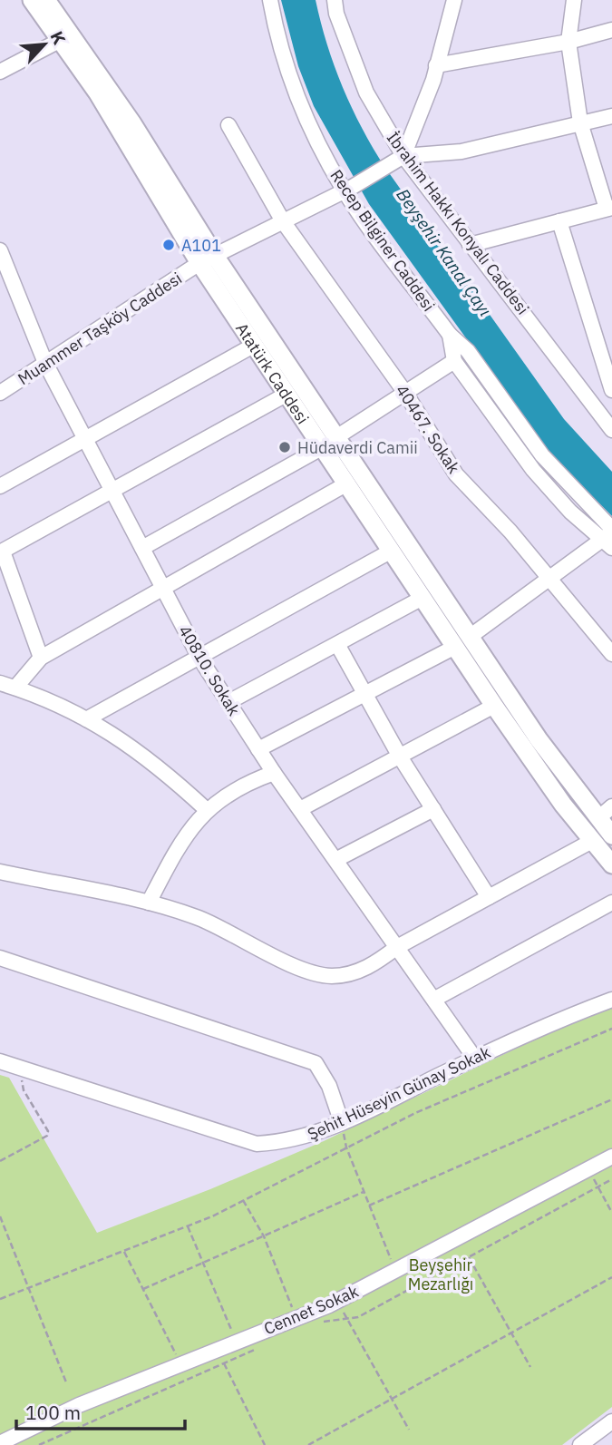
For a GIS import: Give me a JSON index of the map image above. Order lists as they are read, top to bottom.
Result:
{
  "streets": {
    "main road": ["Atatürk Caddesi"],
    "street": [
      "İbrahim Hakkı Konyalı Caddesi",
      "Recep Bilginer Caddesi",
      "Muammer Taşköy Caddesi",
      "40467. Sokak",
      "40810. Sokak",
      "Şehit Hüseyin Günay Sokak",
      "Cennet Sokak"
    ]
  },
  "crossings": [
    ["İbrahim Hakkı Konyalı Caddesi", "Muammer Taşköy Caddesi"],
    ["Recep Bilginer Caddesi", "Muammer Taşköy Caddesi"],
    ["Muammer Taşköy Caddesi", "Atatürk Caddesi"],
    ["Muammer Taşköy Caddesi", "40467. Sokak"],
    ["Muammer Taşköy Caddesi", "40810. Sokak"],
    ["40810. Sokak", "Şehit Hüseyin Günay Sokak"]
  ],
  "water": ["Beyşehir Kanal Çayı"],
  "parks": ["Beyşehir Mezarlığı"],
  "places": ["A101", "Hüdaverdi Camii"],
  "scale_bar": "100 m",
  "north": "top right"
}
